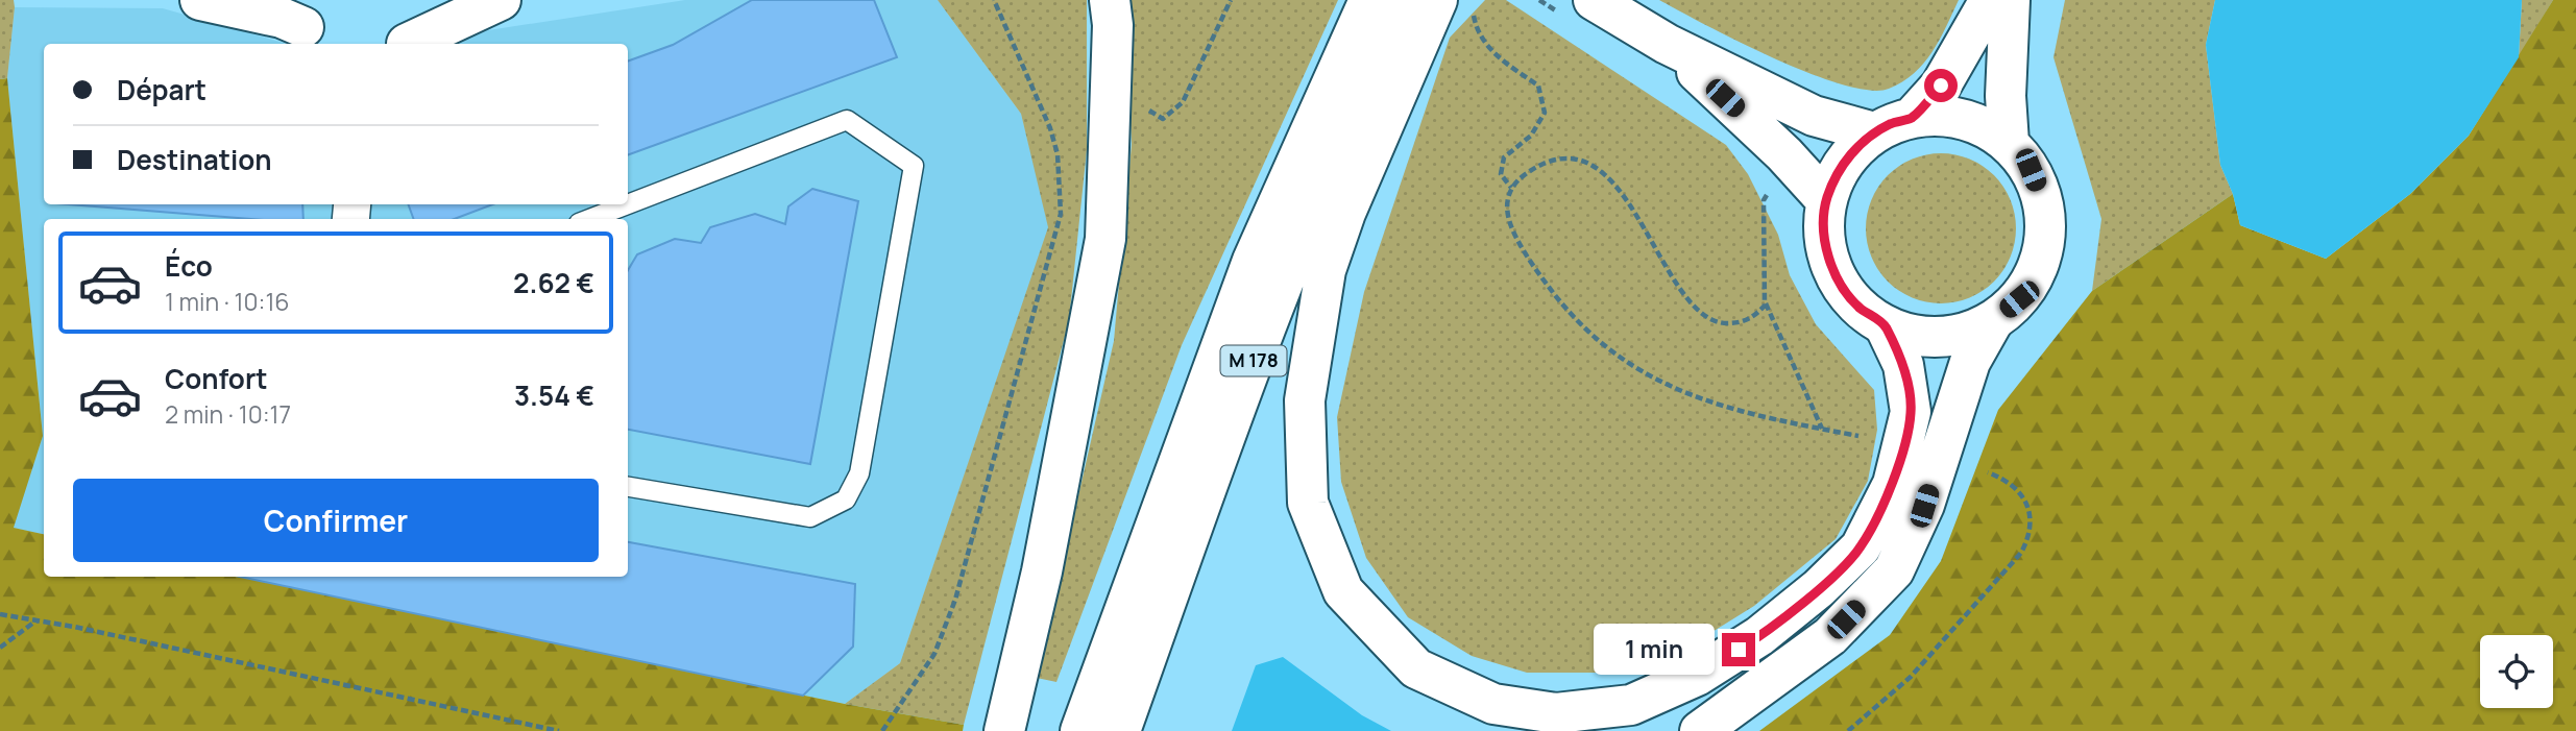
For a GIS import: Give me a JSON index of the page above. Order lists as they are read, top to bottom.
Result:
{
  "streets": {
    "main road": ["M 178"]
  },
  "page": {
    "banner": ["Départ", "Destination"],
    "list": [
      {
        "name": "Éco",
        "note": "1 min · 10:16",
        "value": "2.62 €"
      },
      {
        "name": "Confort",
        "note": "2 min · 10:17",
        "value": "3.54 €"
      }
    ],
    "buttons": "Confirmer",
    "bubble": "1 min"
  }
}
